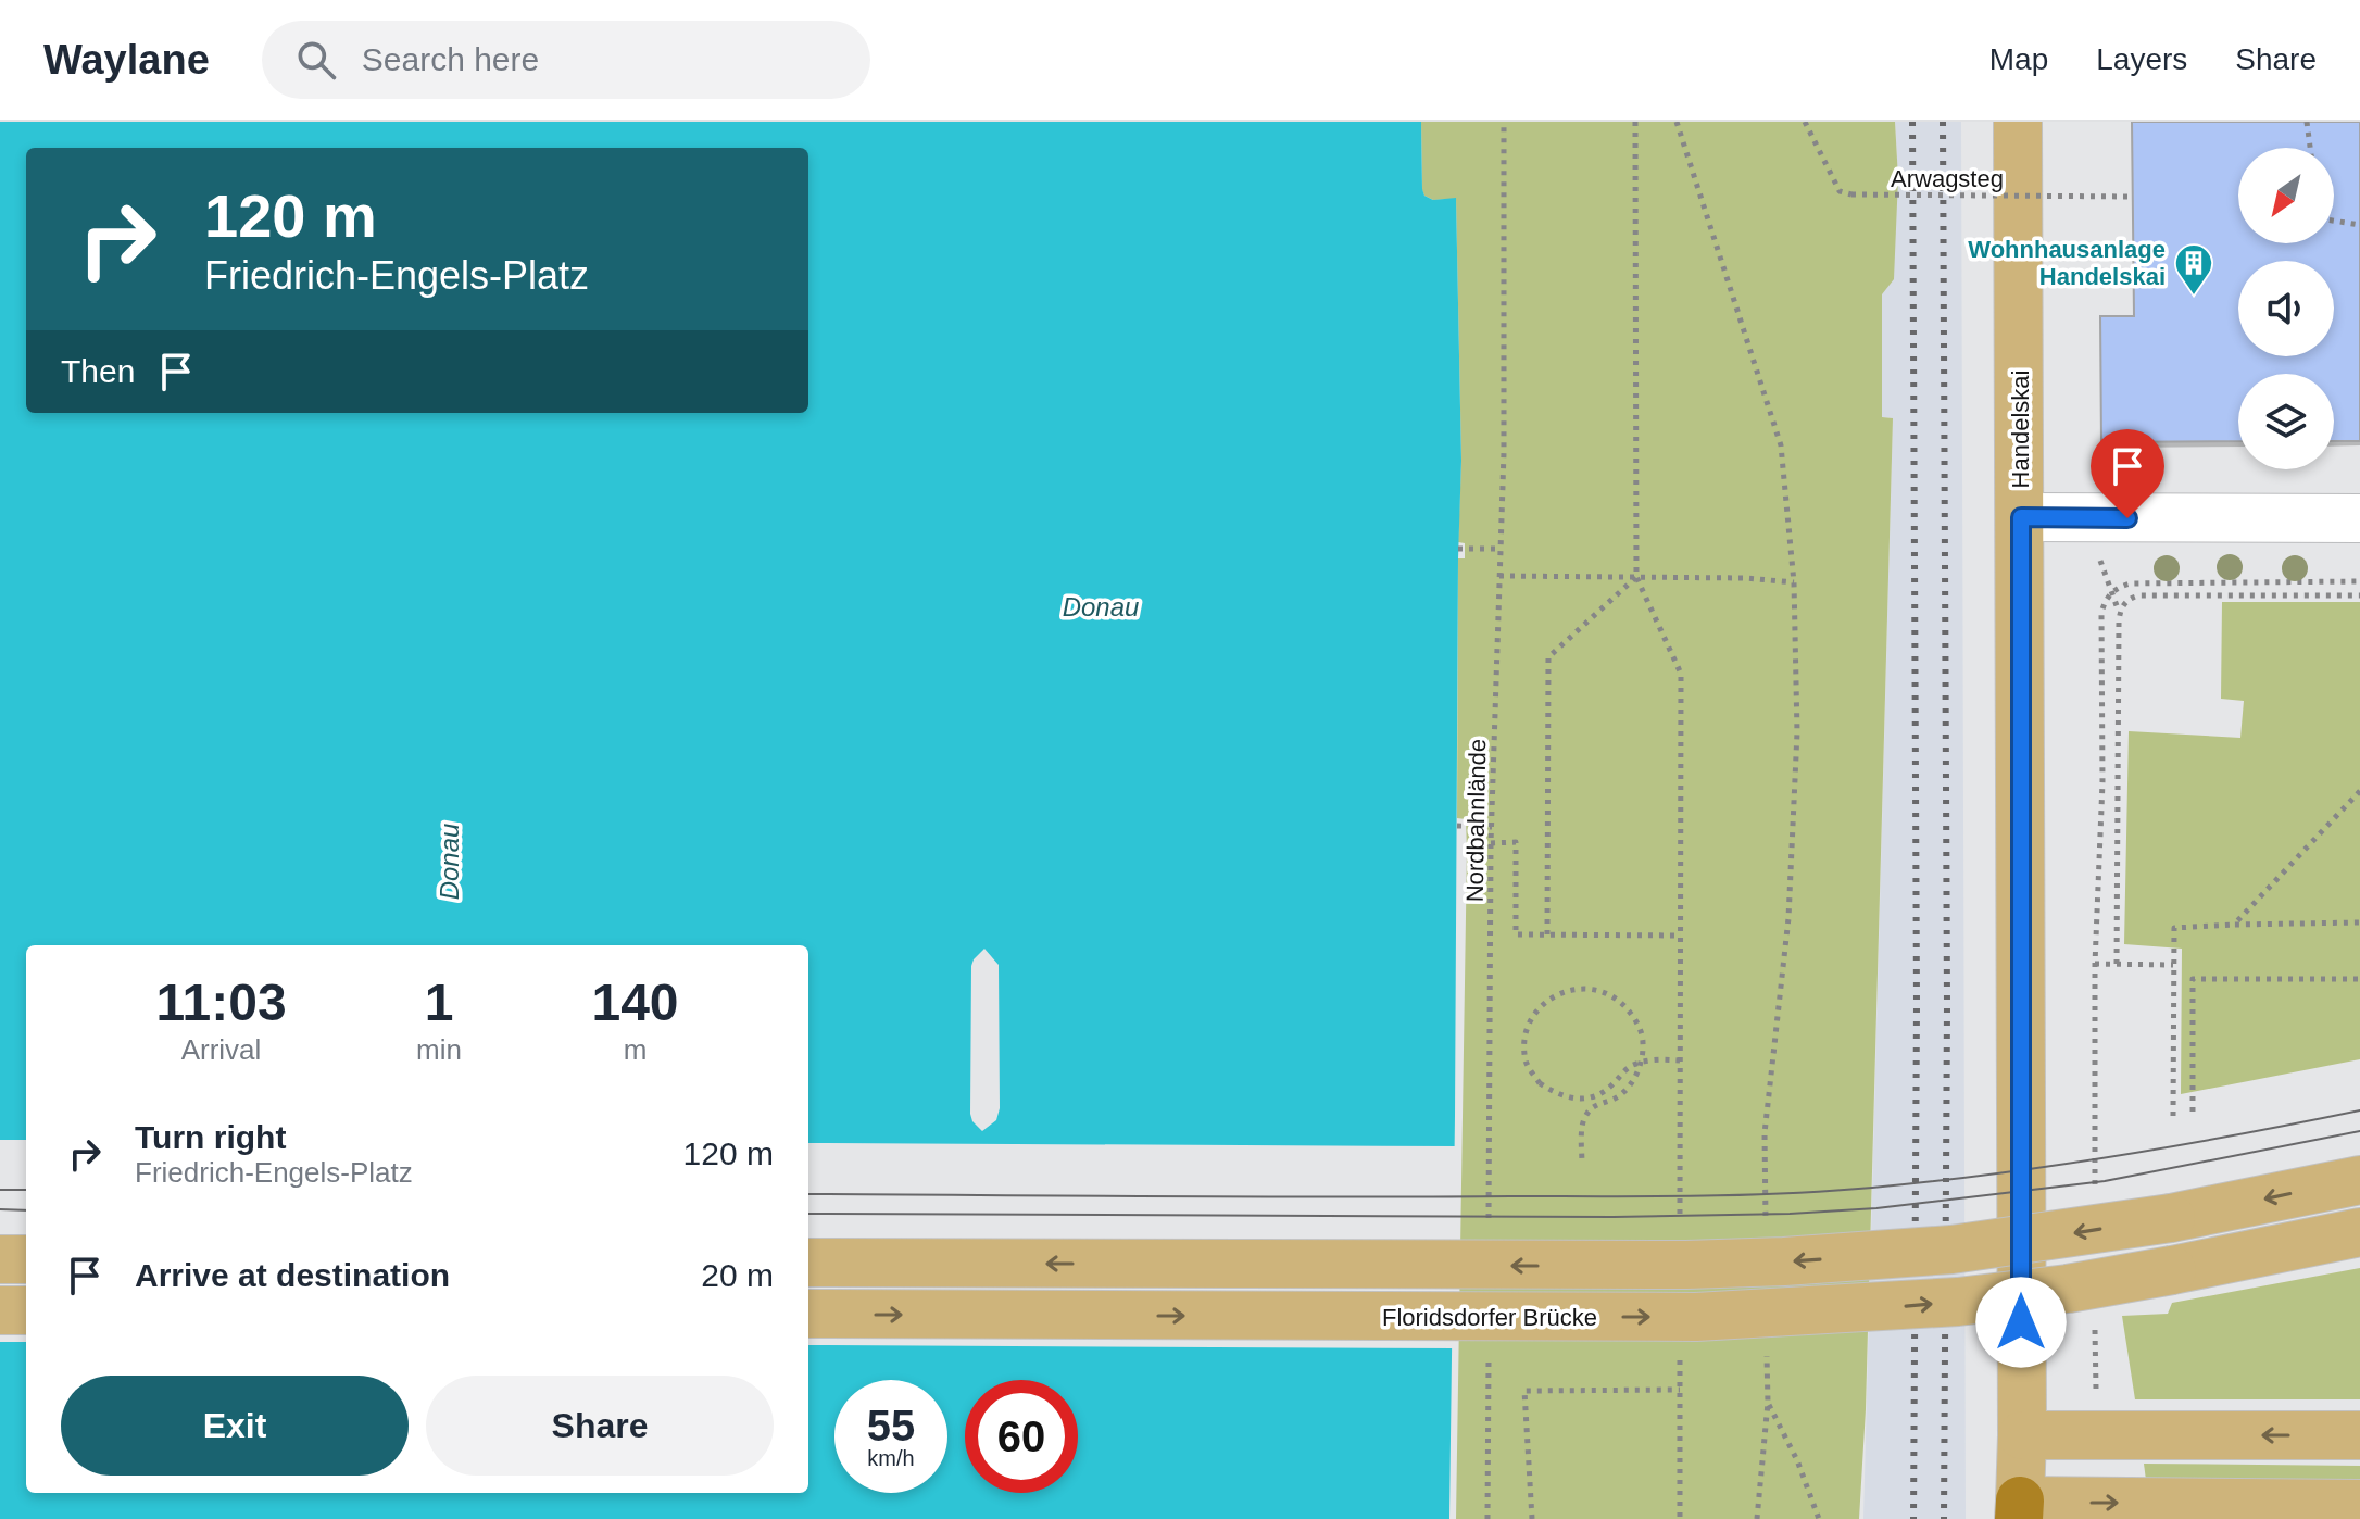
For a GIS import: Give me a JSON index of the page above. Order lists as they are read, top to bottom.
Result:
{
  "streets": {
    "main road": ["Handelskai", "Floridsdorfer Brücke"],
    "path": ["Arwagsteg", "Nordbahnlände"]
  },
  "water": ["Donau"],
  "places": {
    "building": ["Wohnhausanlage Handelskai"]
  },
  "north": "bottom left",
  "page": {
    "header": "Waylane",
    "search": "Search here",
    "nav": ["Map", "Layers", "Share"],
    "turn": ["120 m", "Friedrich-Engels-Platz"],
    "then": "Then",
    "eta": [
      "11:03",
      "Arrival",
      "1",
      "min",
      "140",
      "m"
    ],
    "list": [
      {
        "name": "Turn right",
        "note": "Friedrich-Engels-Platz",
        "value": "120 m"
      },
      {
        "name": "Arrive at destination",
        "value": "20 m"
      }
    ],
    "buttons": ["Exit", "Share"],
    "speed": "55 km/h",
    "limit": "60"
  }
}
